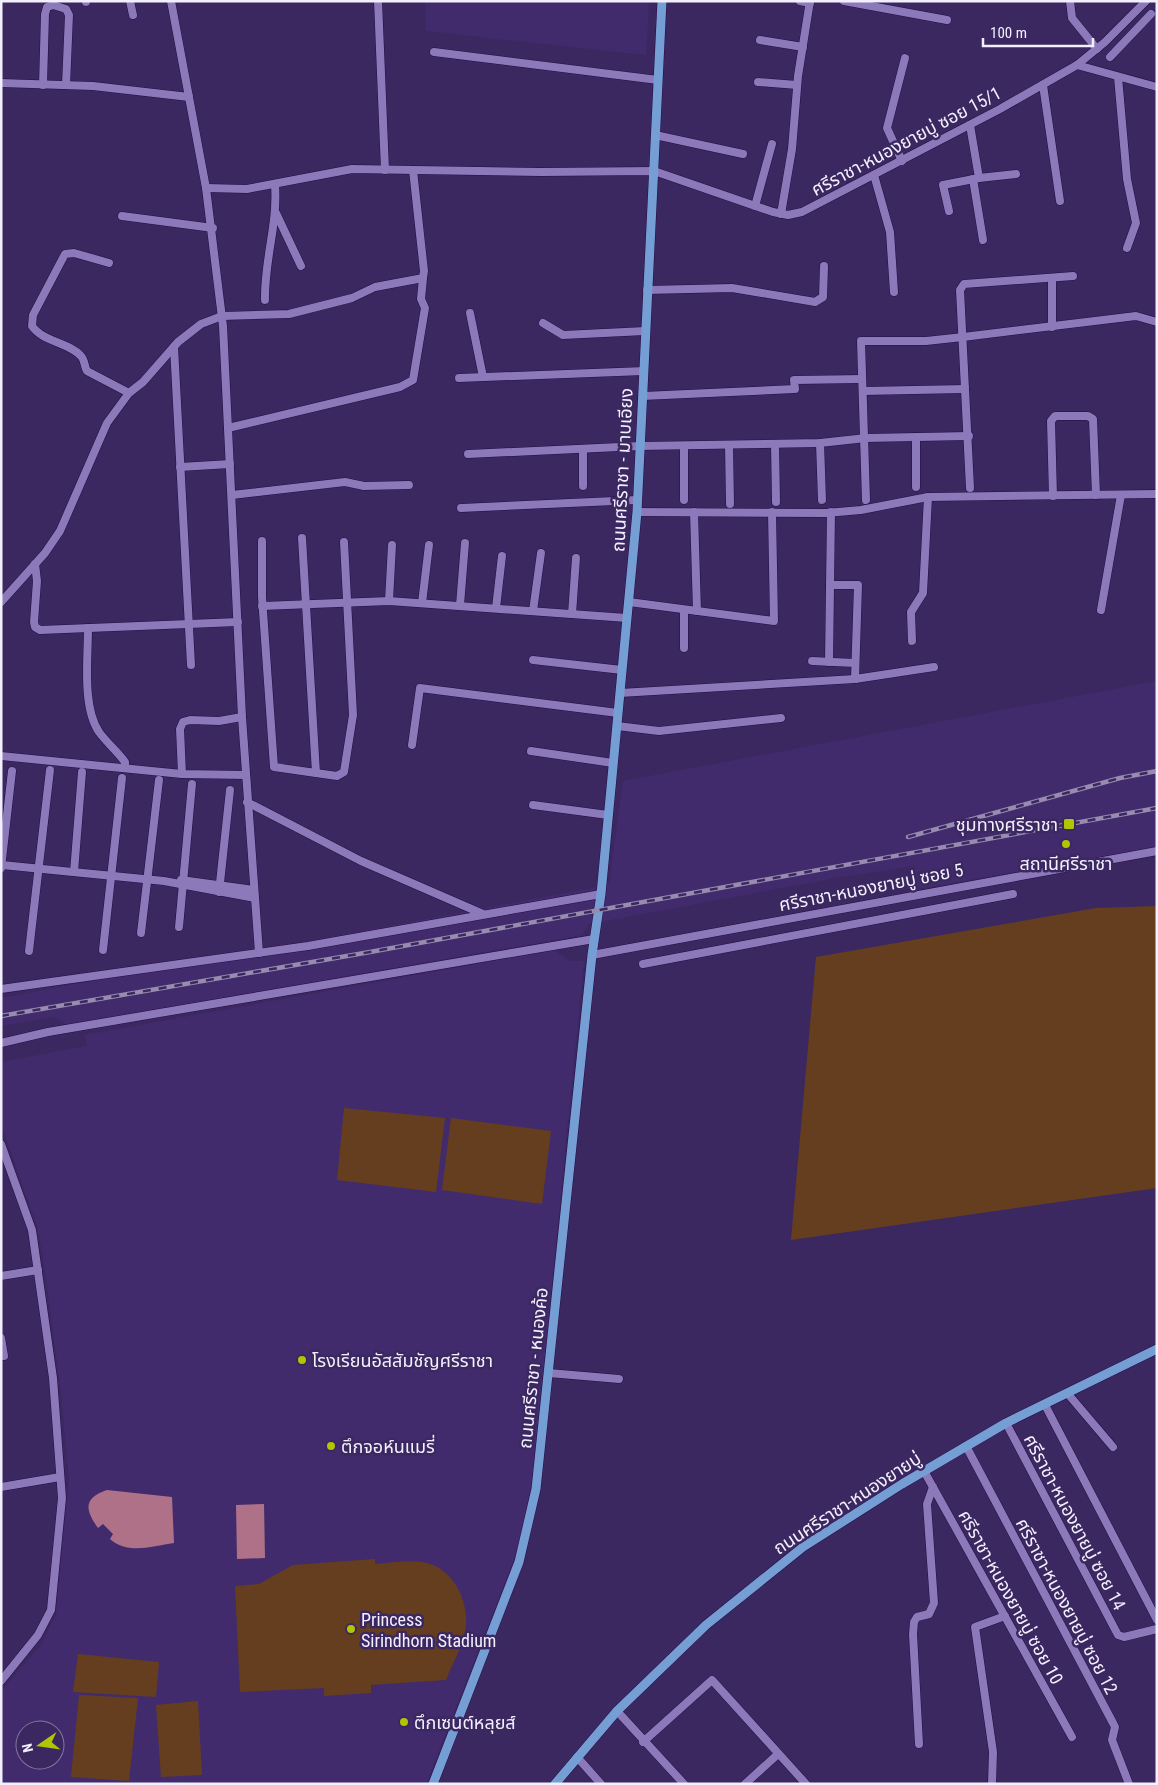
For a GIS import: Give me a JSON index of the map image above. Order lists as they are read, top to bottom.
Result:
{
  "streets": {
    "main road": ["ถนนศรีราชา - มาบเอียง", "ถนนศรีราชา - หนองค้อ", "ถนนศรีราชา-หนองยายบู่"],
    "street": [
      "ศรีราชา-หนองยายบู่ ซอย 15/1",
      "ศรีราชา-หนองยายบู่ ซอย 5",
      "ศรีราชา-หนองยายบู่ ซอย 14",
      "ศรีราชา-หนองยายบู่ ซอย 10",
      "ศรีราชา-หนองยายบู่ ซอย 12"
    ]
  },
  "crossings": [
    ["ศรีราชา-หนองยายบู่ ซอย 15/1", "ถนนศรีราชา - มาบเอียง"],
    ["ถนนศรีราชา - มาบเอียง", "ถนนศรีราชา - หนองค้อ"],
    ["ศรีราชา-หนองยายบู่ ซอย 5", "ถนนศรีราชา - หนองค้อ"],
    ["ถนนศรีราชา-หนองยายบู่", "ศรีราชา-หนองยายบู่ ซอย 14"],
    ["ถนนศรีราชา-หนองยายบู่", "ศรีราชา-หนองยายบู่ ซอย 10"],
    ["ถนนศรีราชา-หนองยายบู่", "ศรีราชา-หนองยายบู่ ซอย 12"]
  ],
  "places": {
    "transit": ["ชุมทางศรีราชา"],
    "other": [
      "สถานีศรีราชา",
      "โรงเรียนอัสสัมชัญศรีราชา",
      "ตึกจอห์นแมรี่",
      "Princess Sirindhorn Stadium",
      "ตึกเซนต์หลุยส์"
    ]
  },
  "scale_bar": "100 m",
  "north": "left"
}
